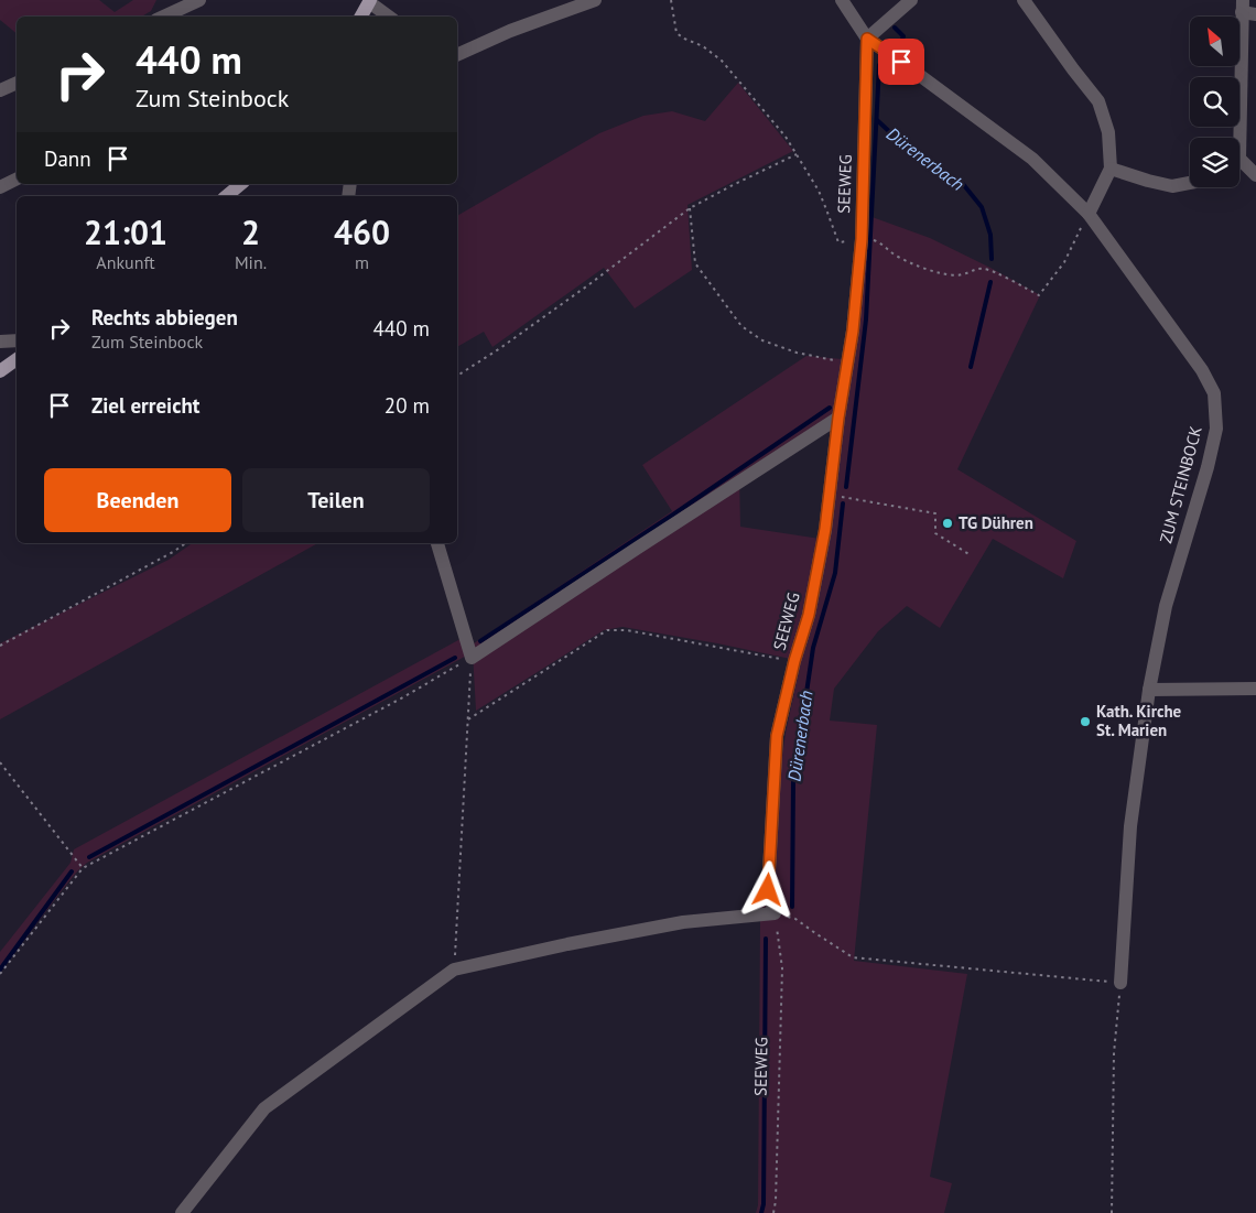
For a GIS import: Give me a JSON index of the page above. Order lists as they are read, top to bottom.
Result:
{
  "streets": {
    "street": ["SEEWEG", "ZUM STEINBOCK"]
  },
  "crossings": [
    ["SEEWEG", "ZUM STEINBOCK"]
  ],
  "water": ["Dürenerbach"],
  "places": ["TG Dühren", "Kath. Kirche St. Marien"],
  "north": "top left",
  "page": {
    "turn": ["440 m", "Zum Steinbock"],
    "then": "Dann",
    "eta": [
      "21:01",
      "Ankunft",
      "2",
      "Min.",
      "460",
      "m"
    ],
    "list": [
      {
        "name": "Rechts abbiegen",
        "note": "Zum Steinbock",
        "value": "440 m"
      },
      {
        "name": "Ziel erreicht",
        "value": "20 m"
      }
    ],
    "buttons": ["Beenden", "Teilen"]
  }
}
